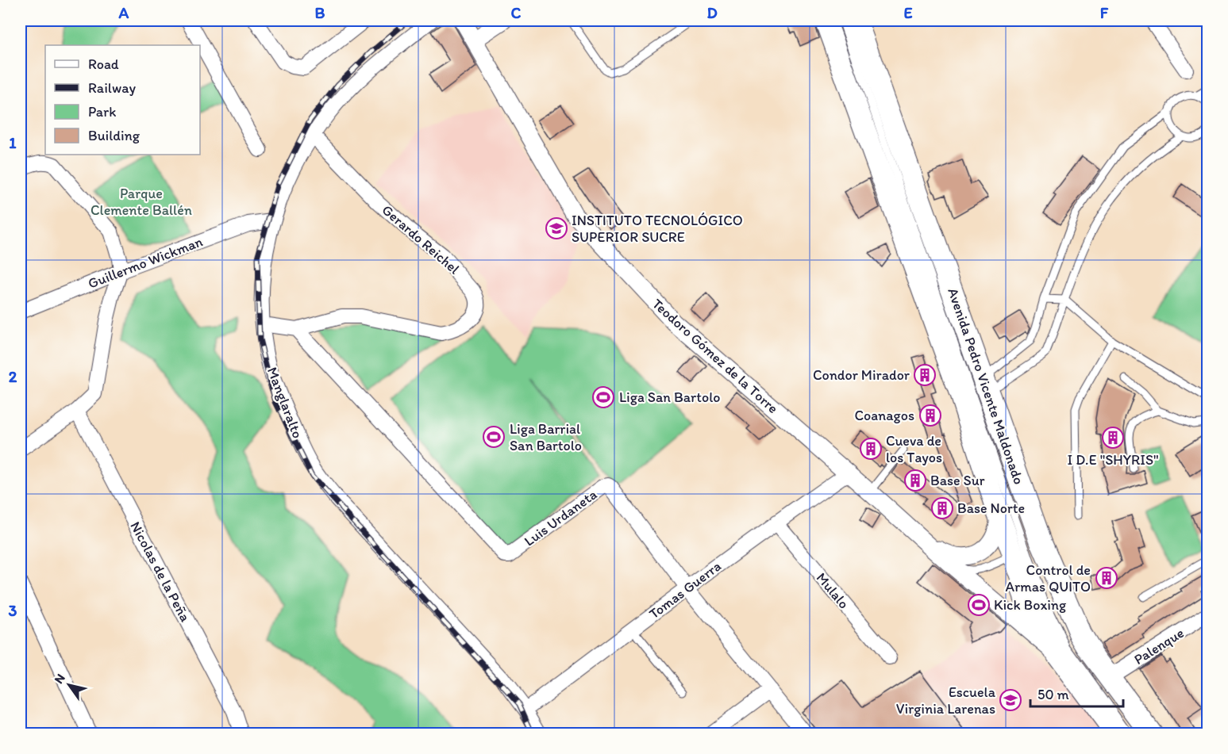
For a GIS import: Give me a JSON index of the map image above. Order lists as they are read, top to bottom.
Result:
{
  "streets": {
    "main road": ["Avenida Pedro Vicente Maldonado"],
    "street": [
      "Gerardo Reichel",
      "Guillermo Wickman",
      "Teodoro Gómez de la Torre",
      "Manglaralto",
      "Luis Urdaneta",
      "Nicolas de la Peña",
      "Tomas Guerra",
      "Mulalo",
      "Palenque"
    ]
  },
  "crossings": [
    ["Gerardo Reichel", "Manglaralto"],
    ["Gerardo Reichel", "Luis Urdaneta"],
    ["Guillermo Wickman", "Manglaralto"],
    ["Teodoro Gómez de la Torre", "Avenida Pedro Vicente Maldonado"],
    ["Teodoro Gómez de la Torre", "Tomas Guerra"],
    ["Avenida Pedro Vicente Maldonado", "Palenque"],
    ["Manglaralto", "Tomas Guerra"],
    ["Luis Urdaneta", "Tomas Guerra"],
    ["Tomas Guerra", "Mulalo"]
  ],
  "parks": ["Parque Clemente Ballén"],
  "places": {
    "school or university": ["INSTITUTO TECNOLÓGICO SUPERIOR SUCRE", "Escuela Virginia Larenas"],
    "building": [
      "Condor Mirador",
      "Coanagos",
      "I D.E \"SHYRIS\"",
      "Cueva de los Tayos",
      "Base Sur",
      "Base Norte",
      "Control de Armas QUITO"
    ],
    "sports": ["Liga San Bartolo", "Liga Barrial San Bartolo", "Kick Boxing"]
  },
  "legend": [
    "Road",
    "Railway",
    "Park",
    "Building"
  ],
  "scale_bar": "50 m",
  "north": "top left",
  "grid": {
    "columns": [
      "A",
      "B",
      "C",
      "D",
      "E",
      "F"
    ],
    "rows": ["1", "2", "3"]
  }
}
